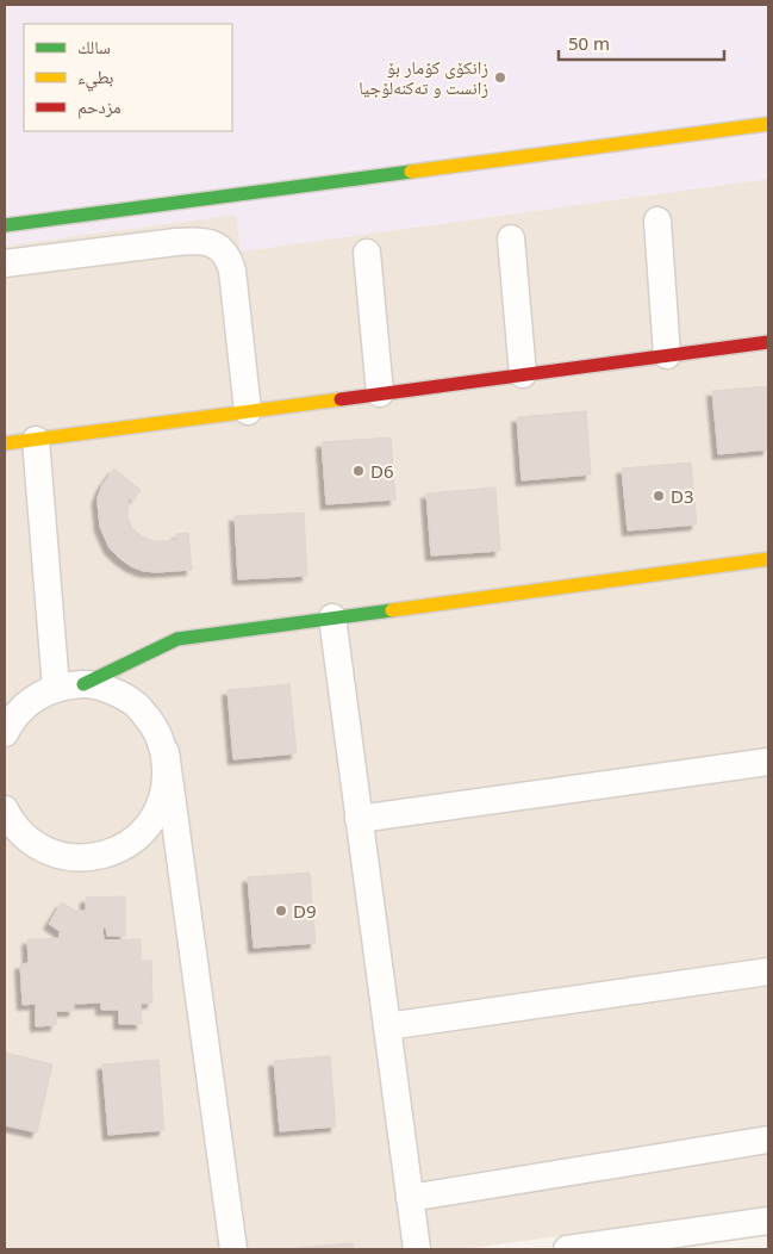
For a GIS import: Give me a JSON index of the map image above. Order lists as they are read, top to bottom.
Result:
{
  "places": [
    "زانکۆی کۆمار بۆ زانست و تەکنەلۆجیا",
    "D6",
    "D3",
    "D9"
  ],
  "legend": ["سالك", "بطيء", "مزدحم"],
  "scale_bar": "50 m"
}
